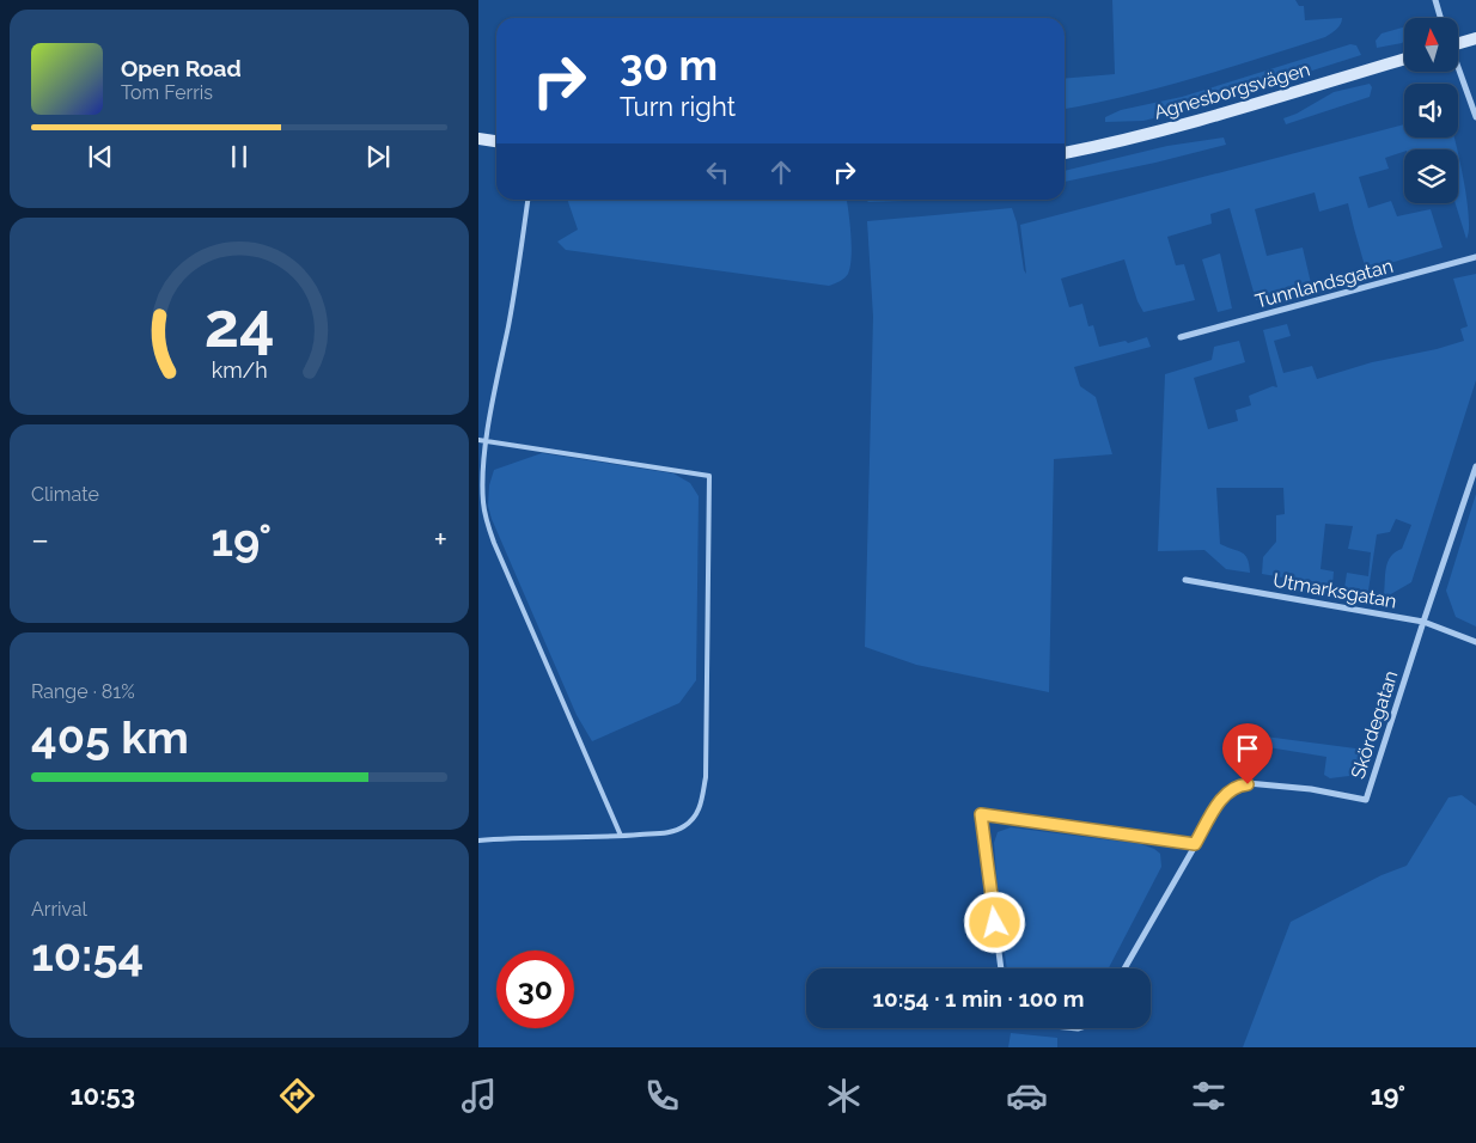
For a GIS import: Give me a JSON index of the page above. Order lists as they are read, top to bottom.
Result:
{
  "streets": {
    "street": [
      "Agnesborgsvägen",
      "Tunnlandsgatan",
      "Utmarksgatan",
      "Skördegatan"
    ]
  },
  "crossings": [
    ["Utmarksgatan", "Skördegatan"]
  ],
  "north": "top",
  "page": {
    "turn": ["30 m", "Turn right"],
    "song": ["Open Road", "Tom Ferris"],
    "tile": [
      "Climate",
      ["Range · 81%", "405 km"],
      ["Arrival", "10:54"]
    ],
    "heat": ["−", "19°", "+"],
    "limit": "30",
    "trip": "10:54 · 1 min · 100 m",
    "tabs": ["10:53", "19°"],
    "gauge": ["24", "km/h"]
  }
}
